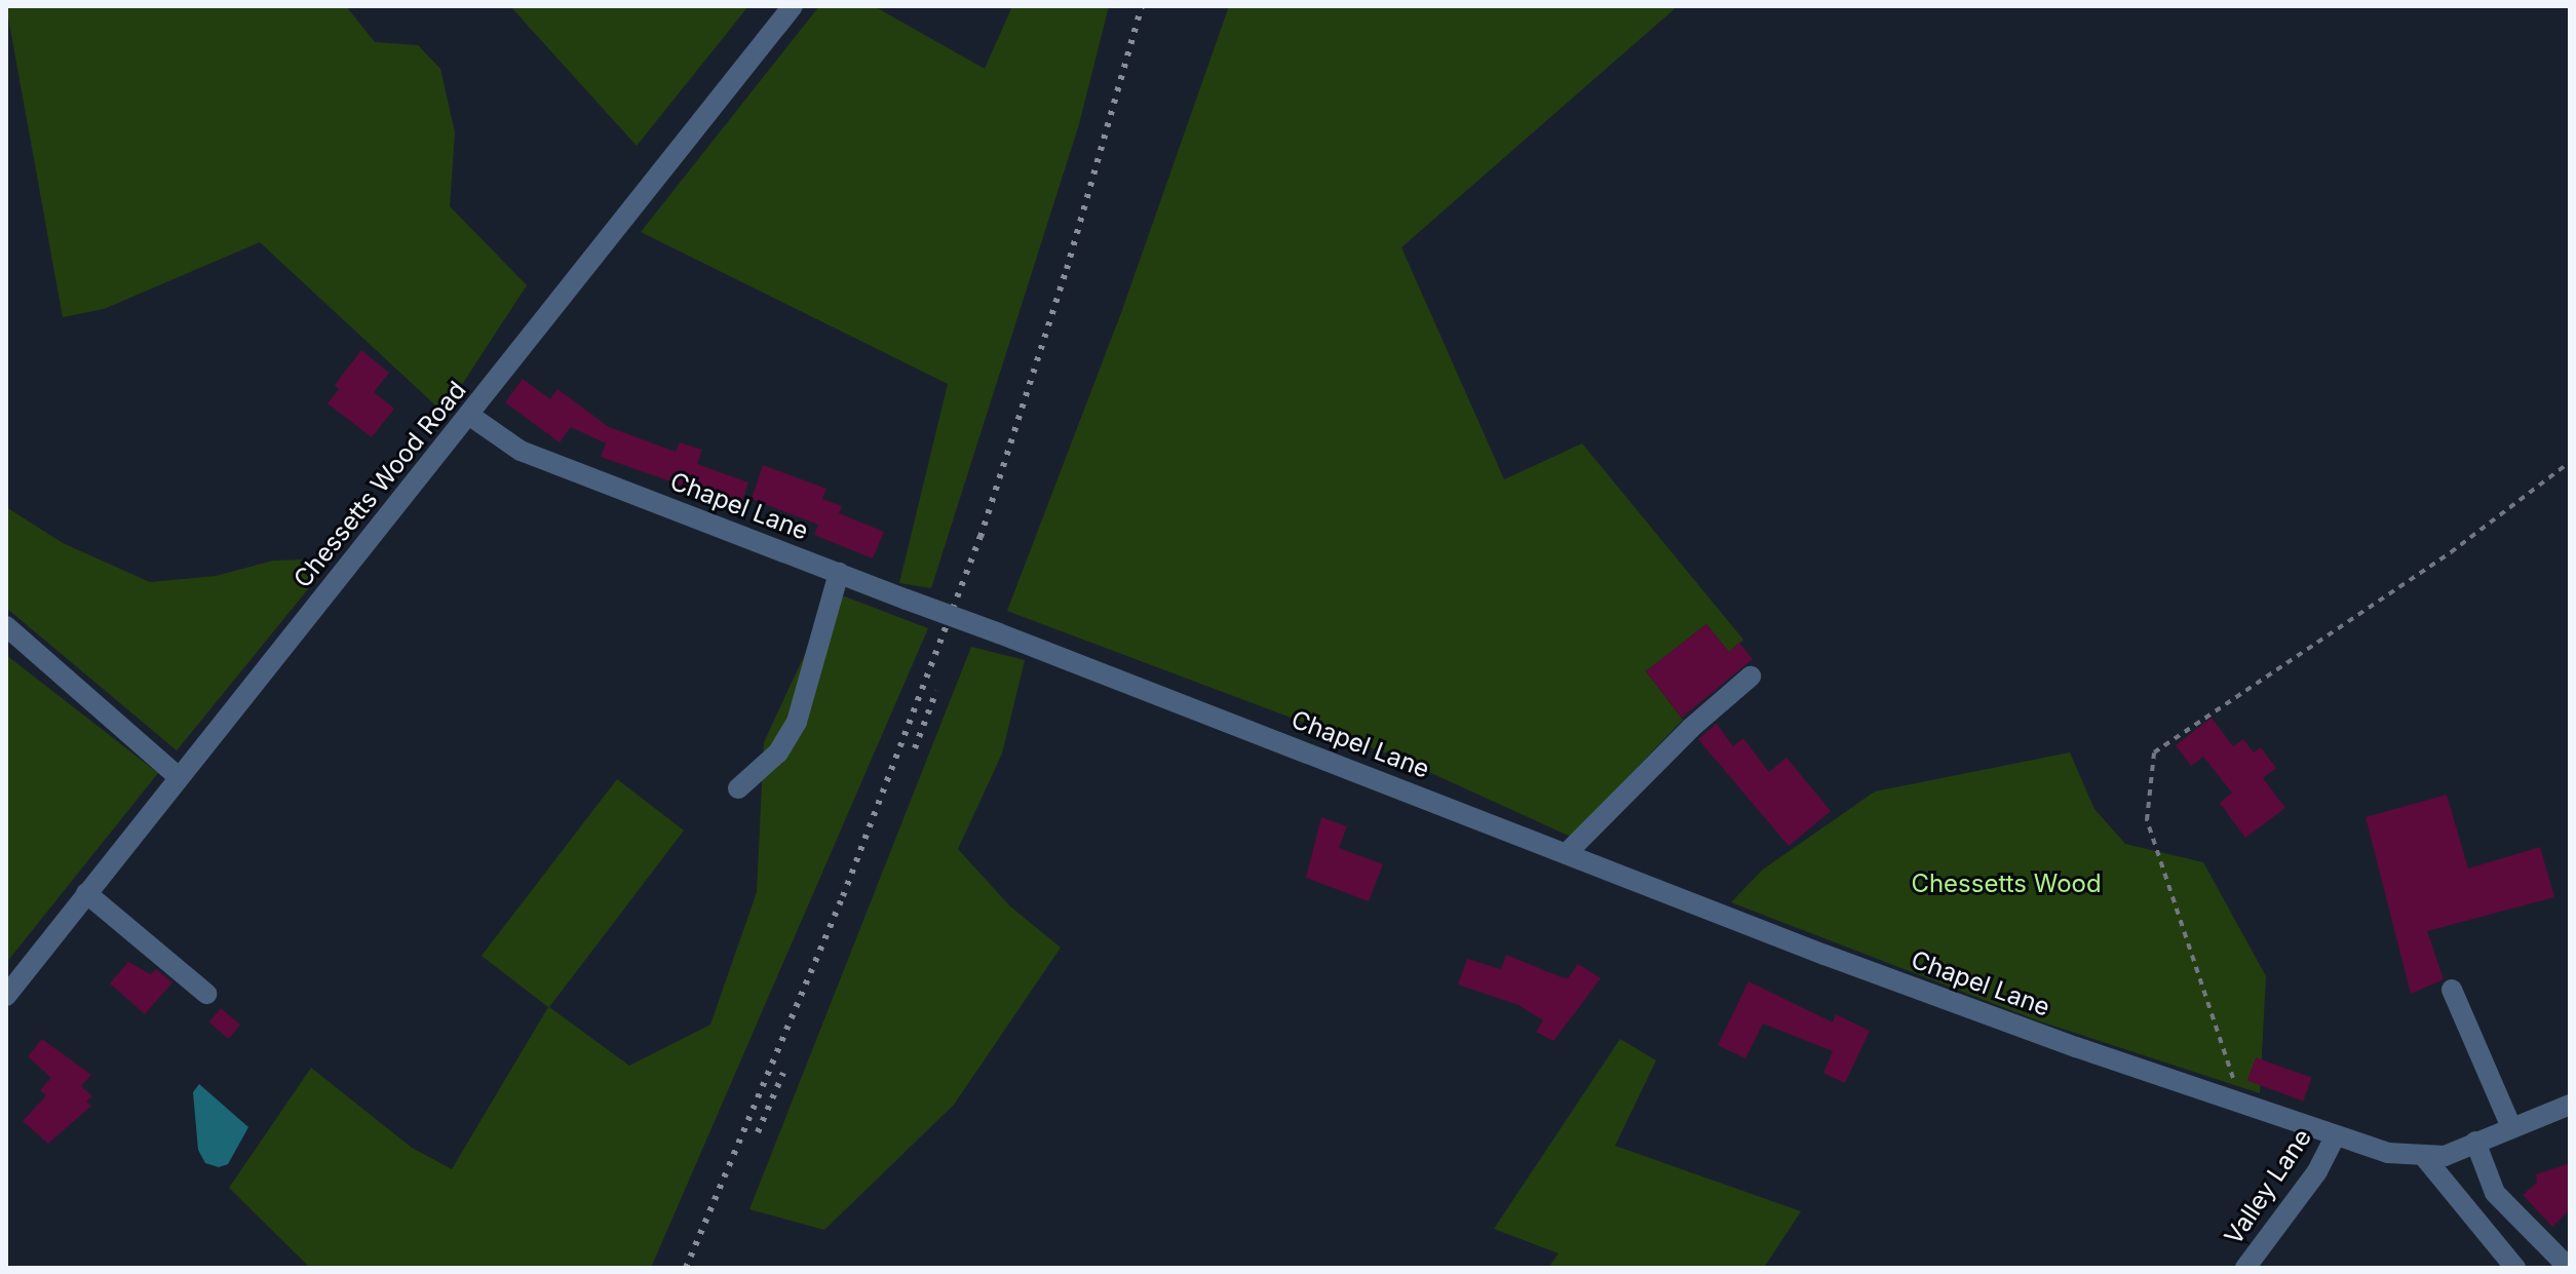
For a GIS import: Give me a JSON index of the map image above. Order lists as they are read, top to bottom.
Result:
{
  "streets": {
    "street": ["Chessetts Wood Road", "Chapel Lane", "Valley Lane"]
  },
  "crossings": [
    ["Chessetts Wood Road", "Chapel Lane"],
    ["Chapel Lane", "Valley Lane"]
  ],
  "parks": ["Chessetts Wood"]
}
